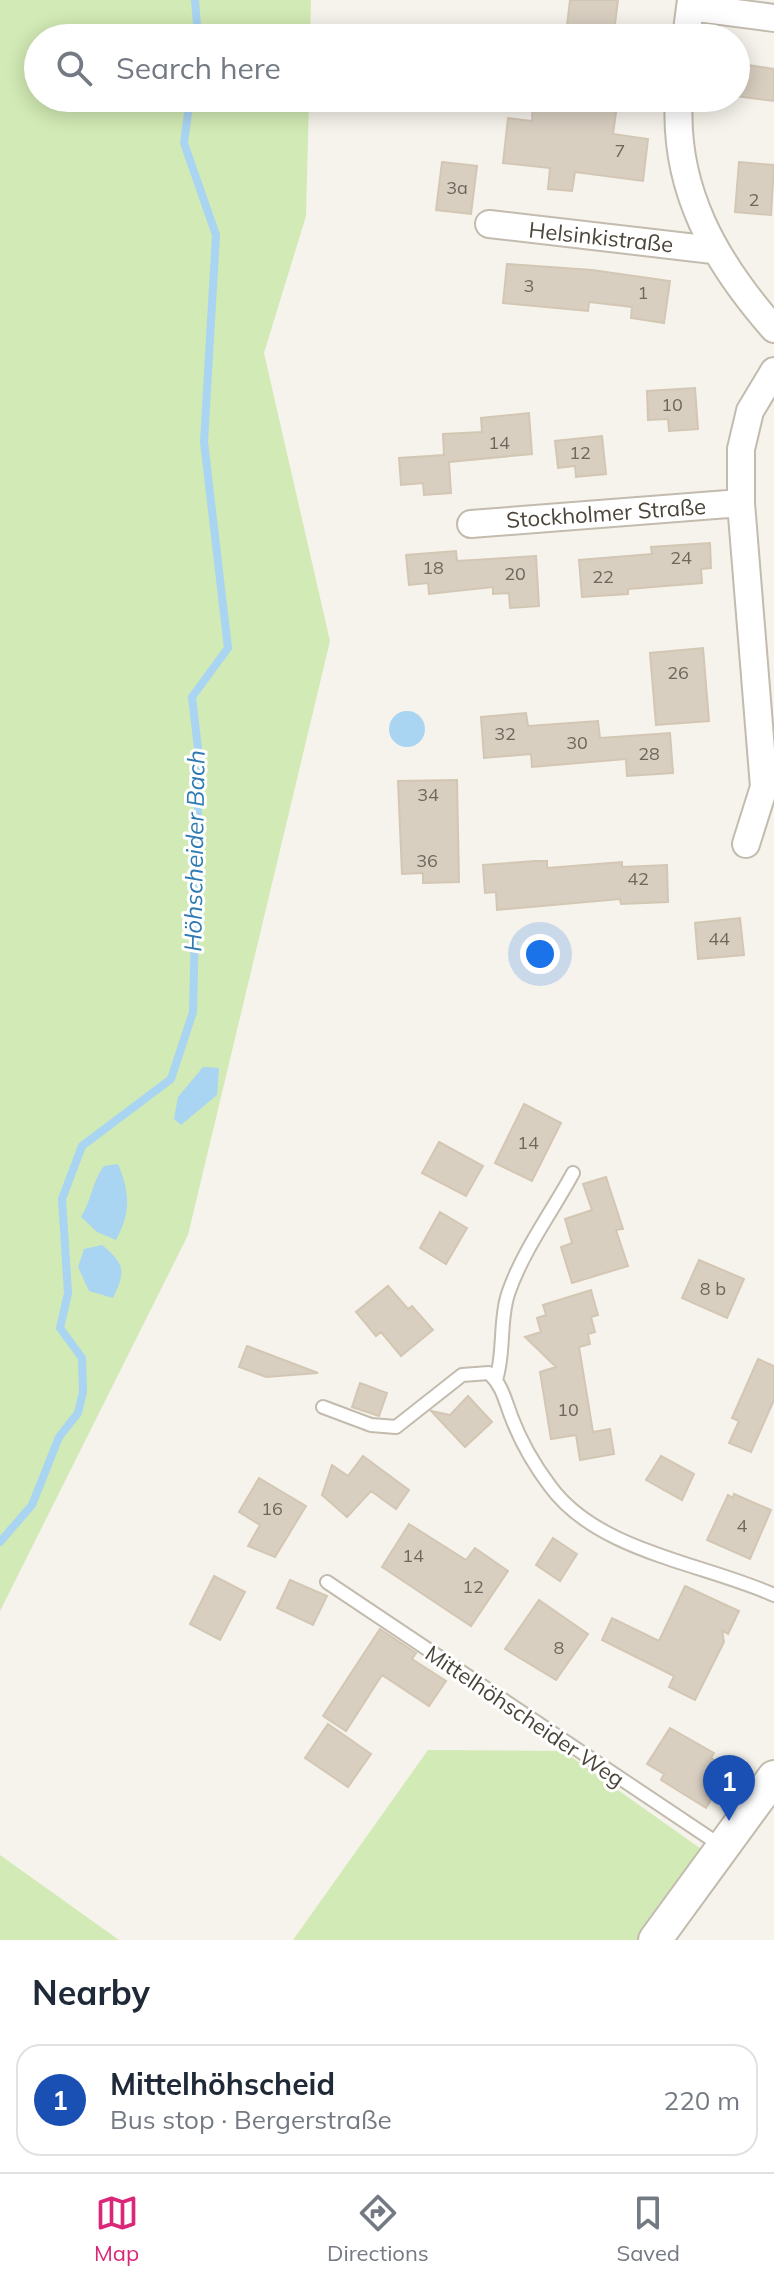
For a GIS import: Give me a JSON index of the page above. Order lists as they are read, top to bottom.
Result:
{
  "streets": {
    "street": ["Helsinkistraße", "Stockholmer Straße"],
    "lane": ["Mittelhöhscheider Weg"]
  },
  "water": ["Höhscheider Bach"],
  "house_numbers": [
    "7",
    "3a",
    "2",
    "3",
    "1",
    "10",
    "14",
    "12",
    "24",
    "18",
    "20",
    "22",
    "26",
    "32",
    "30",
    "28",
    "34",
    "36",
    "42",
    "44",
    "14",
    "8 b",
    "10",
    "16",
    "4",
    "14",
    "12",
    "8"
  ],
  "page": {
    "search": "Search here",
    "pins": "1",
    "heading": "Nearby",
    "list": [
      {
        "mark": "1",
        "name": "Mittelhöhscheid",
        "note": "Bus stop · Bergerstraße",
        "value": "220 m"
      }
    ],
    "nav": ["Map", "Directions", "Saved"]
  }
}
